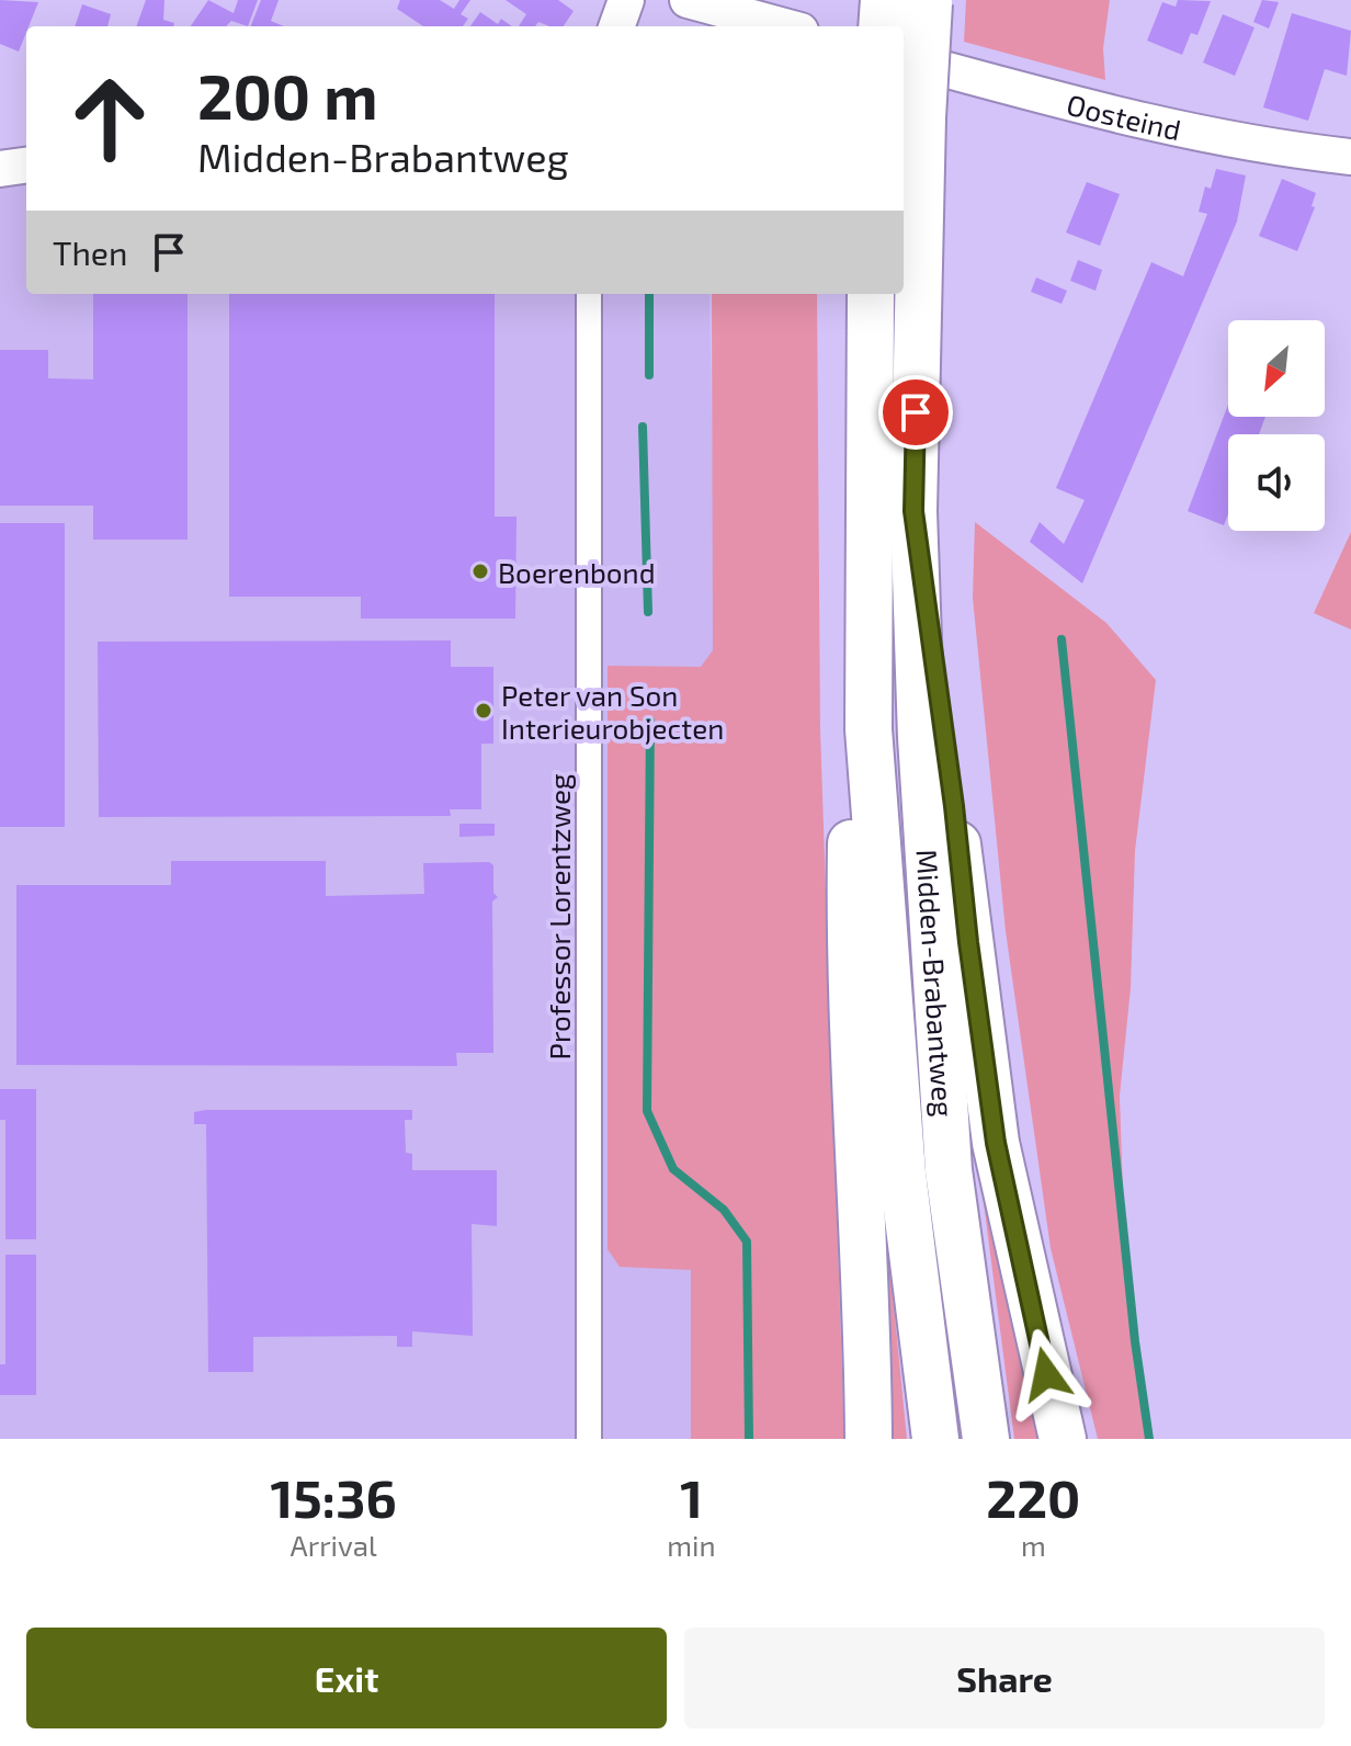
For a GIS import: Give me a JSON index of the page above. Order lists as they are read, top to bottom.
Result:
{
  "streets": {
    "highway": ["Midden-Brabantweg"],
    "street": ["Oosteind", "Professor Lorentzweg"]
  },
  "places": ["Boerenbond", "Peter van Son Interieurobjecten"],
  "north": "bottom left",
  "page": {
    "turn": ["200 m", "Midden-Brabantweg"],
    "then": "Then",
    "eta": [
      "15:36",
      "Arrival",
      "1",
      "min",
      "220",
      "m"
    ],
    "buttons": ["Exit", "Share"]
  }
}
